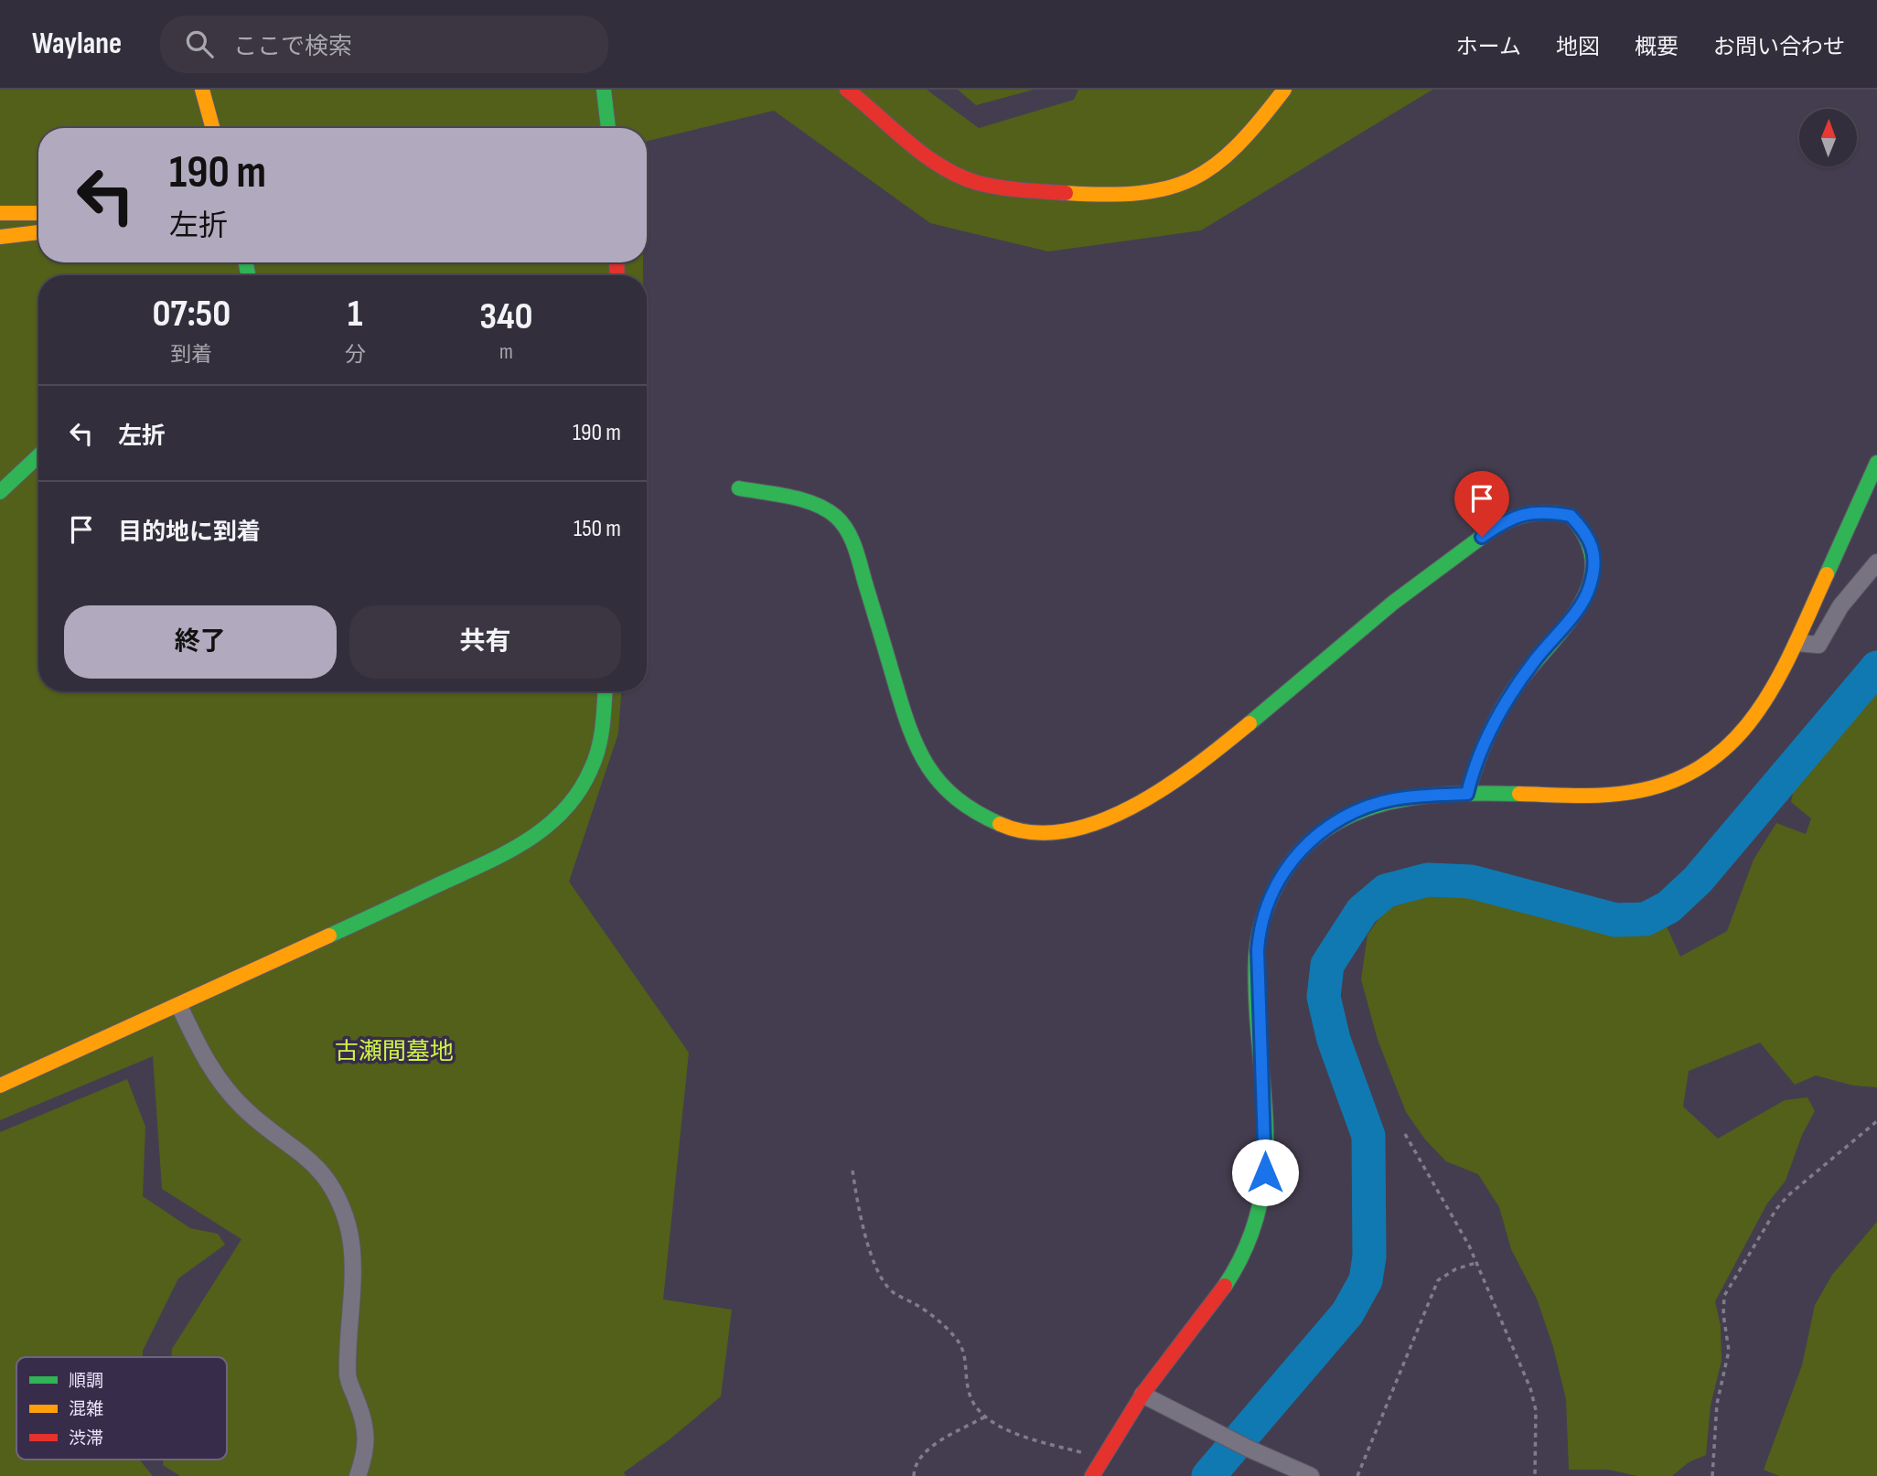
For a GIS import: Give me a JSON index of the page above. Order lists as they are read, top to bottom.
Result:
{
  "parks": ["古瀬間墓地"],
  "legend": ["順調", "混雑", "渋滞"],
  "north": "top",
  "page": {
    "header": "Waylane",
    "search": "ここで検索",
    "nav": [
      "ホーム",
      "地図",
      "概要",
      "お問い合わせ"
    ],
    "turn": ["190 m", "左折"],
    "eta": [
      "07:50",
      "到着",
      "1",
      "分",
      "340",
      "m"
    ],
    "list": [
      {
        "name": "左折",
        "value": "190 m"
      },
      {
        "name": "目的地に到着",
        "value": "150 m"
      }
    ],
    "buttons": ["終了", "共有"]
  }
}
